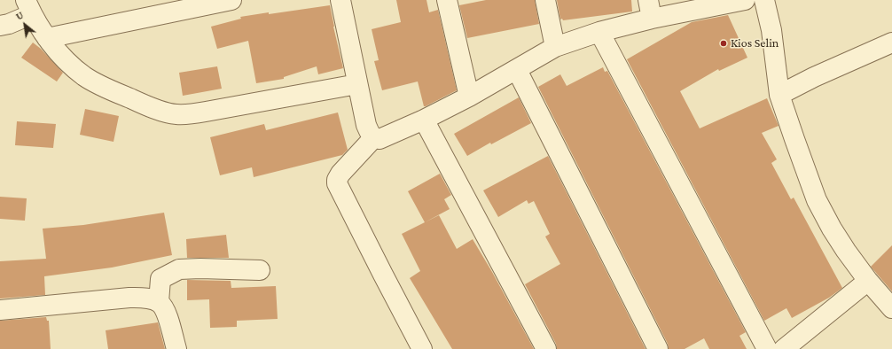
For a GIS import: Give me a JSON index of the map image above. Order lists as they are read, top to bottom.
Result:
{
  "places": ["Kios Selin"],
  "north": "top left"
}
